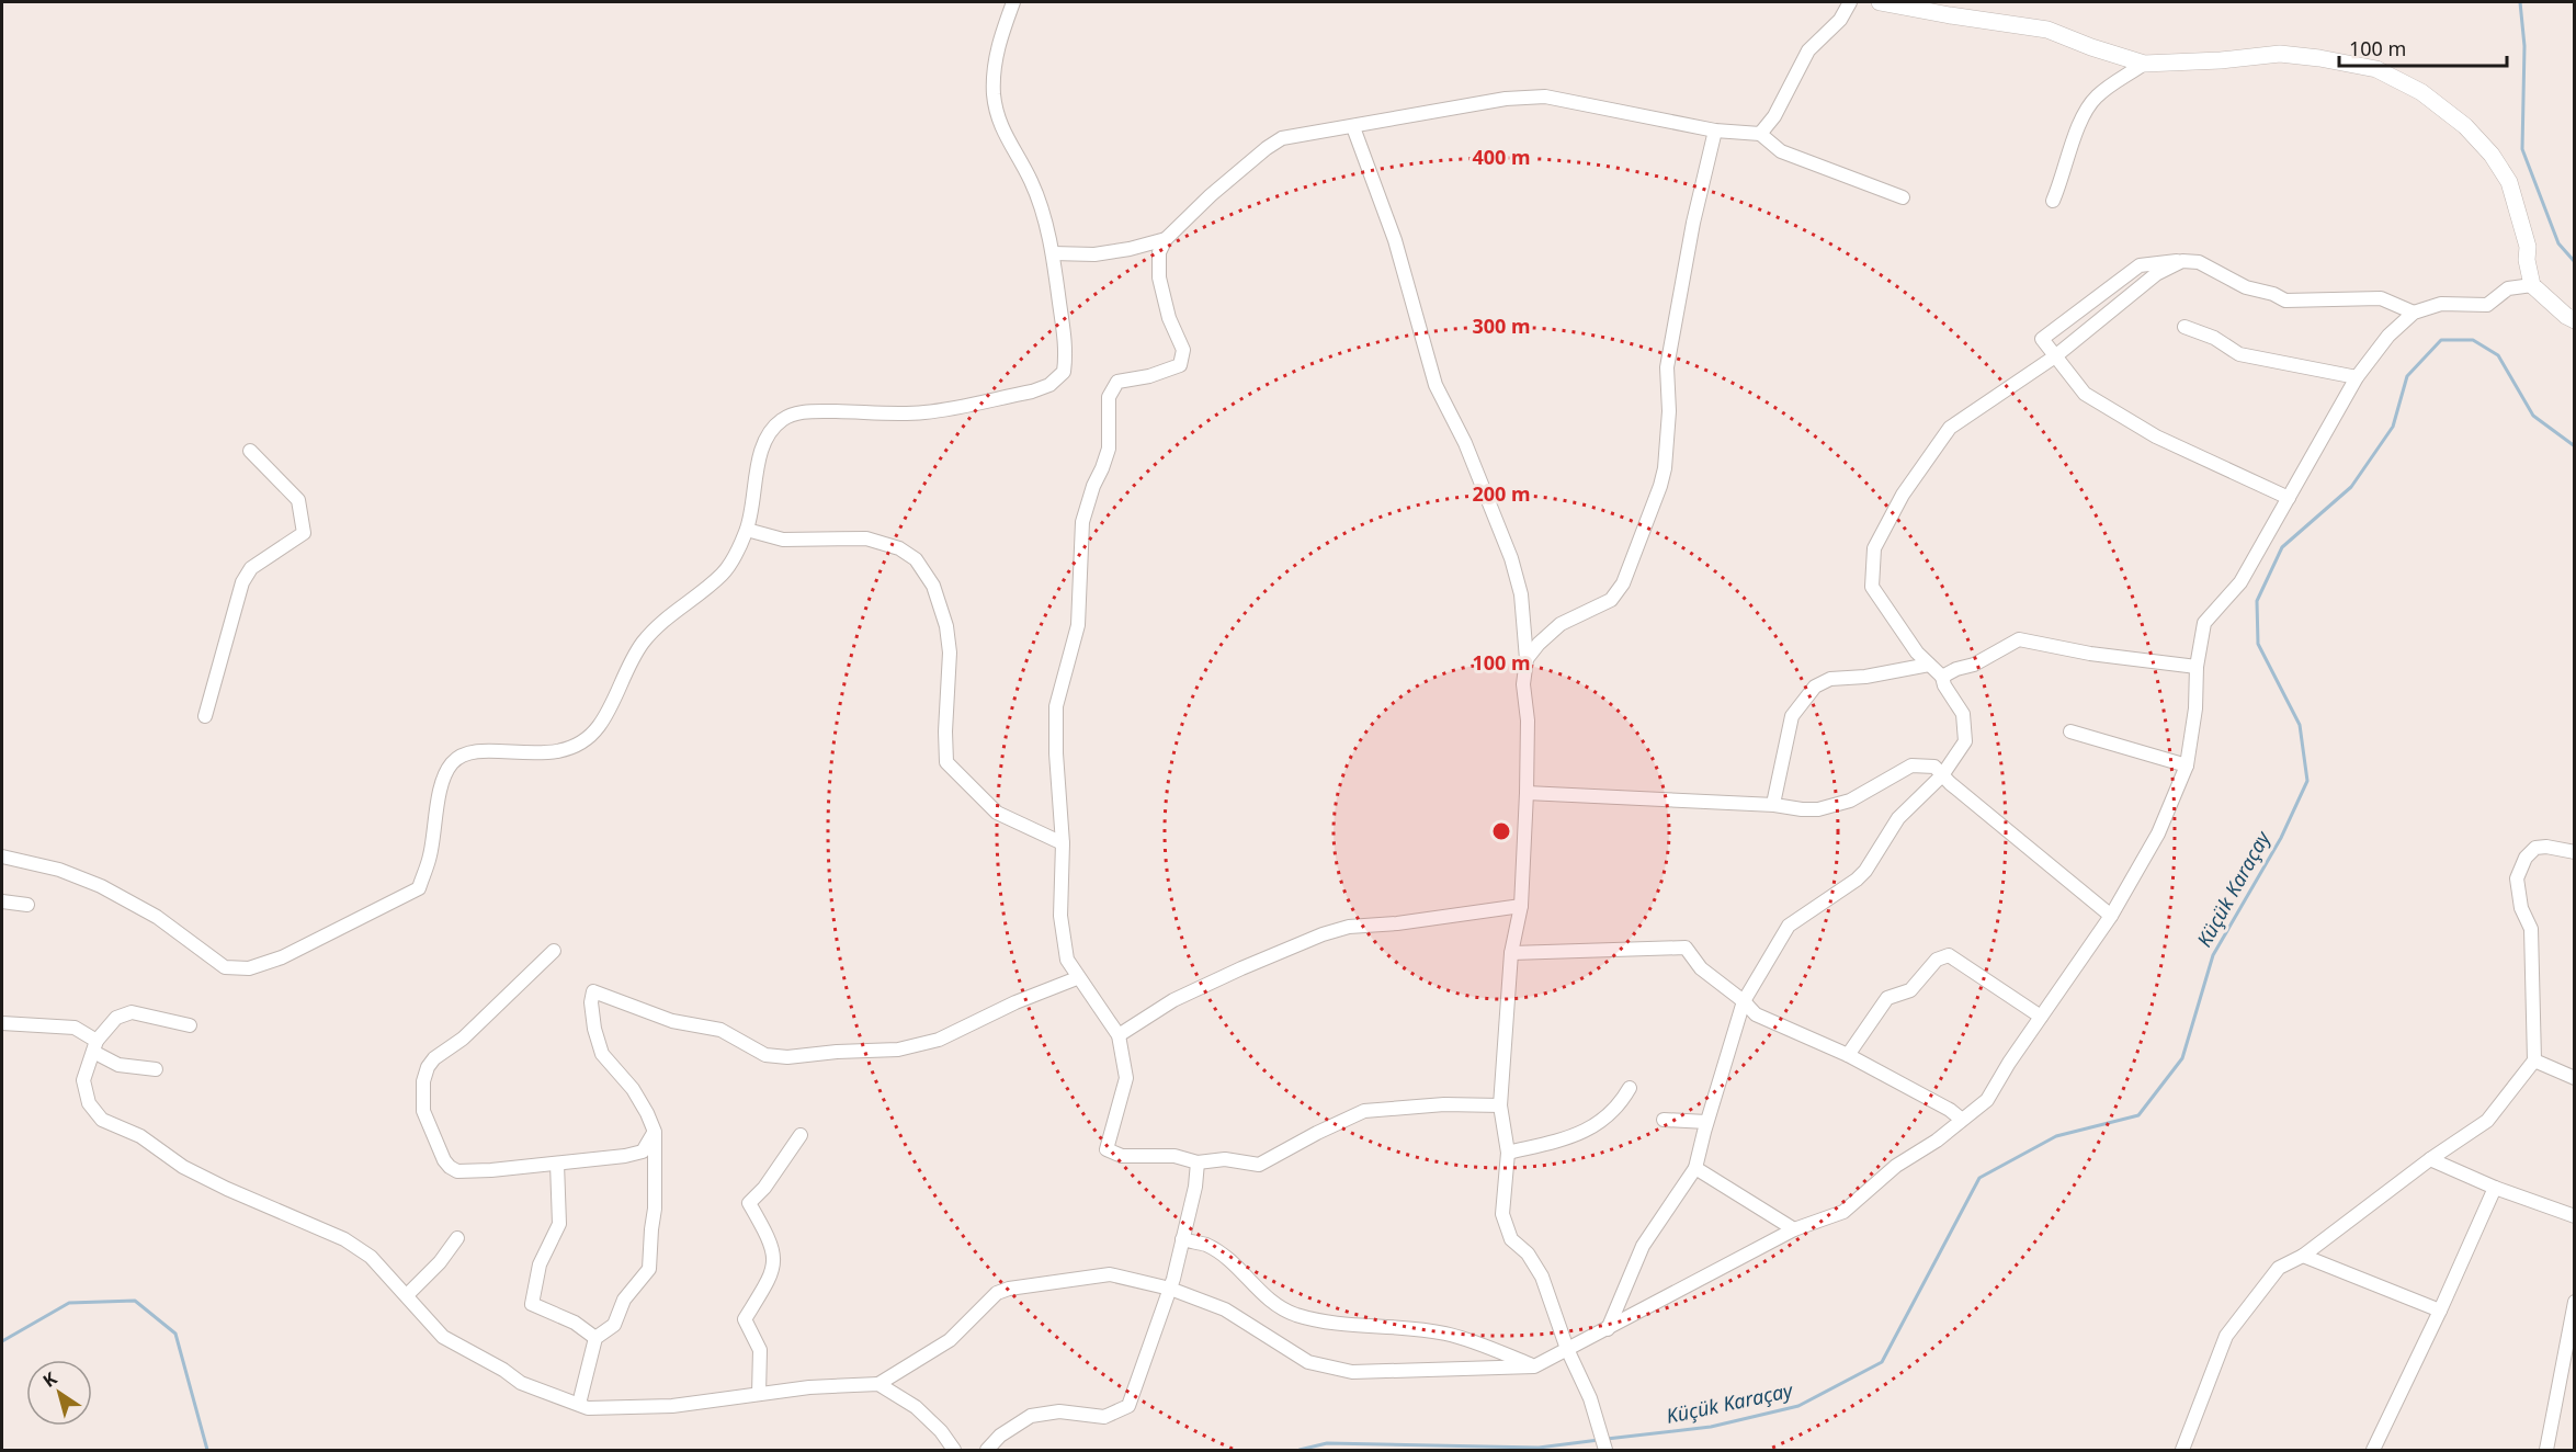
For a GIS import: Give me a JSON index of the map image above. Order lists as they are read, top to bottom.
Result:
{
  "water": ["Küçük Karaçay"],
  "scale_bar": "100 m",
  "north": "top left",
  "rings": [
    "400 m",
    "300 m",
    "200 m",
    "100 m"
  ]
}
